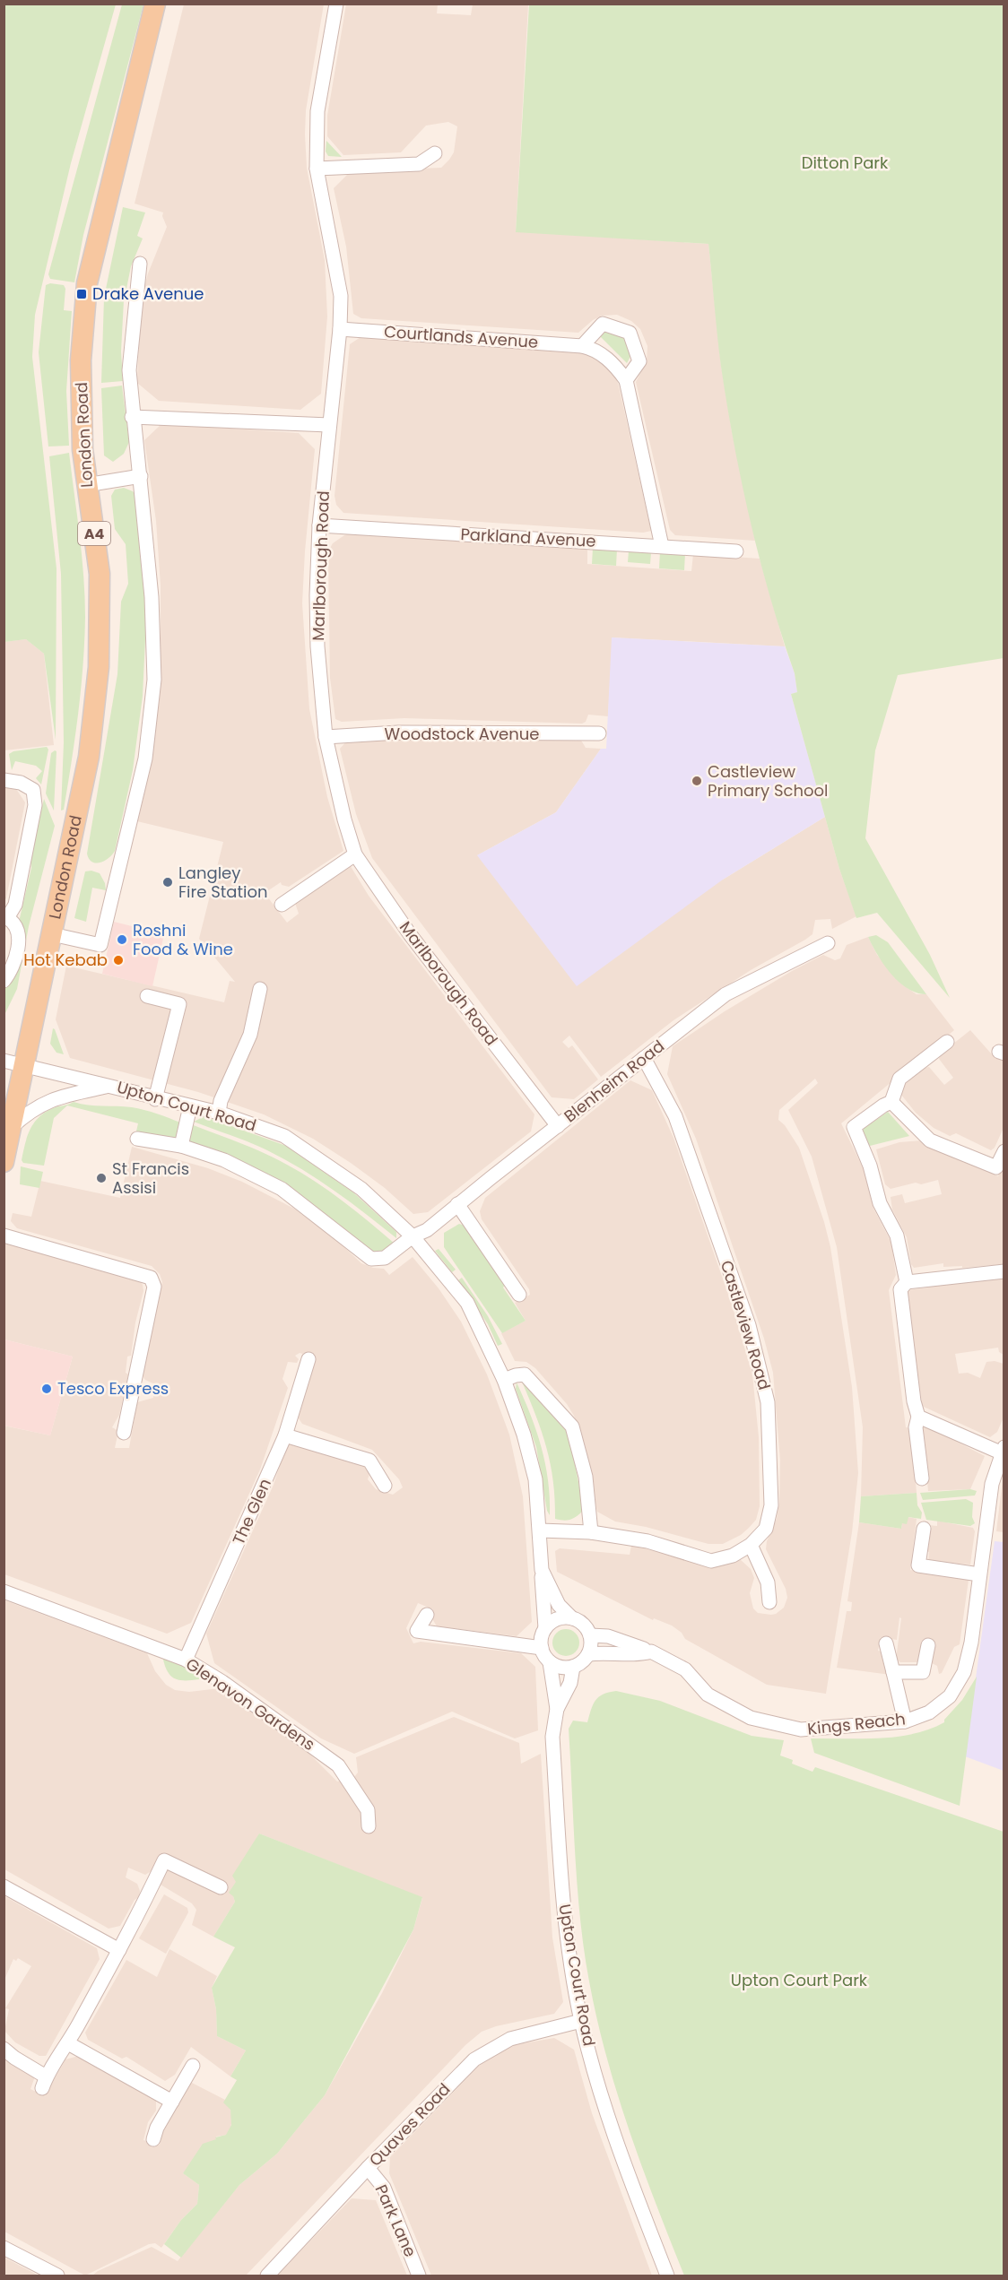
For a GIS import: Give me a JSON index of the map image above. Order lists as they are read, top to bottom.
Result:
{
  "streets": {
    "main road": ["London Road", "A4"],
    "street": [
      "Courtlands Avenue",
      "Parkland Avenue",
      "Marlborough Road",
      "Woodstock Avenue",
      "Blenheim Road",
      "Upton Court Road",
      "Castleview Road",
      "The Glen",
      "Glenavon Gardens",
      "Kings Reach",
      "Quaves Road",
      "Park Lane"
    ]
  },
  "crossings": [
    ["Courtlands Avenue", "Parkland Avenue"],
    ["Courtlands Avenue", "Marlborough Road"],
    ["London Road", "Upton Court Road"],
    ["Parkland Avenue", "Marlborough Road"],
    ["Marlborough Road", "Woodstock Avenue"],
    ["Marlborough Road", "Blenheim Road"],
    ["Blenheim Road", "Upton Court Road"],
    ["Blenheim Road", "Castleview Road"],
    ["Upton Court Road", "Castleview Road"],
    ["Upton Court Road", "Kings Reach"],
    ["Upton Court Road", "Quaves Road"],
    ["The Glen", "Glenavon Gardens"],
    ["Quaves Road", "Park Lane"]
  ],
  "parks": ["Ditton Park", "Upton Court Park"],
  "places": {
    "transit": ["Drake Avenue"],
    "other": [
      "Castleview Primary School",
      "Langley Fire Station",
      "Roshni Food & Wine",
      "Hot Kebab",
      "St Francis Assisi",
      "Tesco Express"
    ]
  }
}
